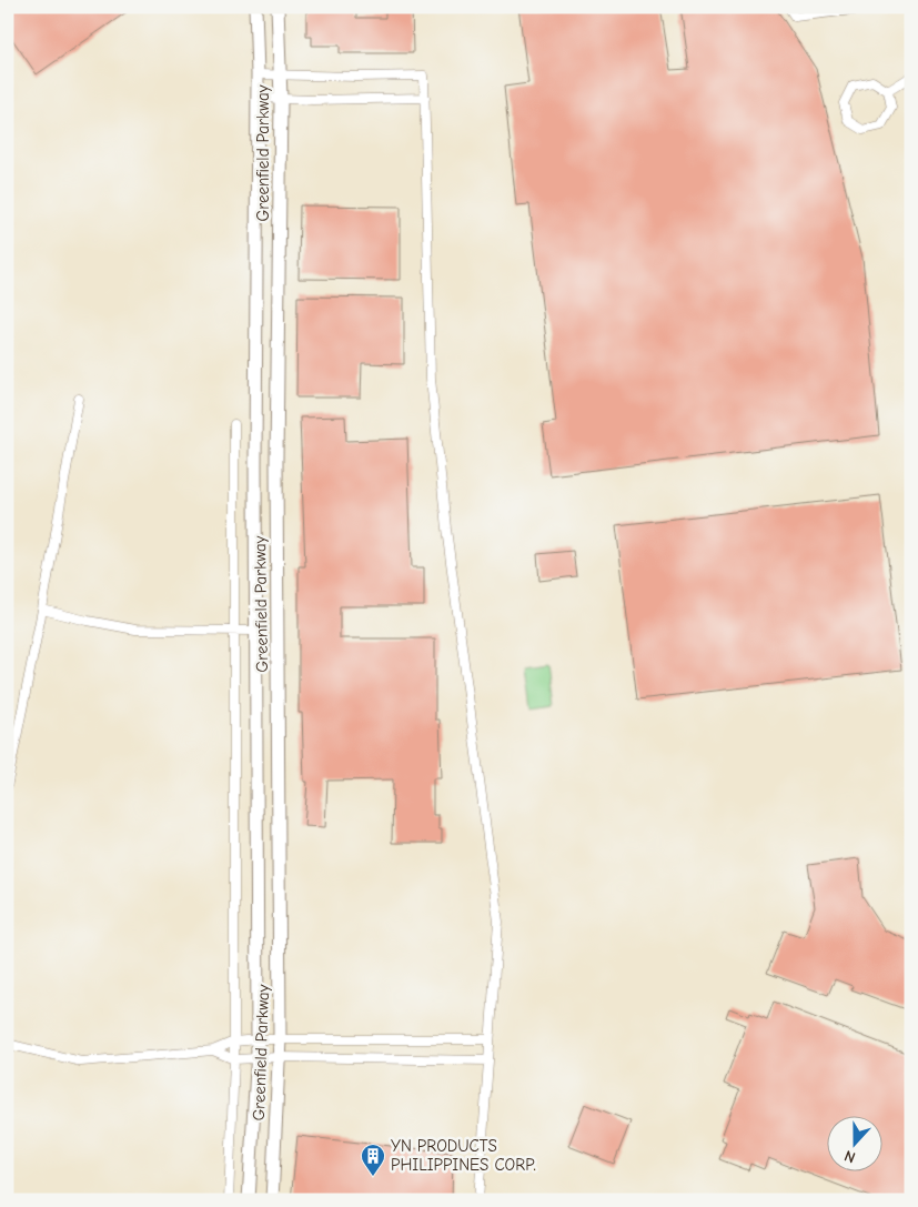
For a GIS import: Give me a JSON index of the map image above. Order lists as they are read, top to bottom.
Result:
{
  "streets": {
    "main road": ["Greenfield Parkway"]
  },
  "places": {
    "building": ["YN PRODUCTS PHILIPPINES CORP."]
  },
  "north": "bottom"
}
